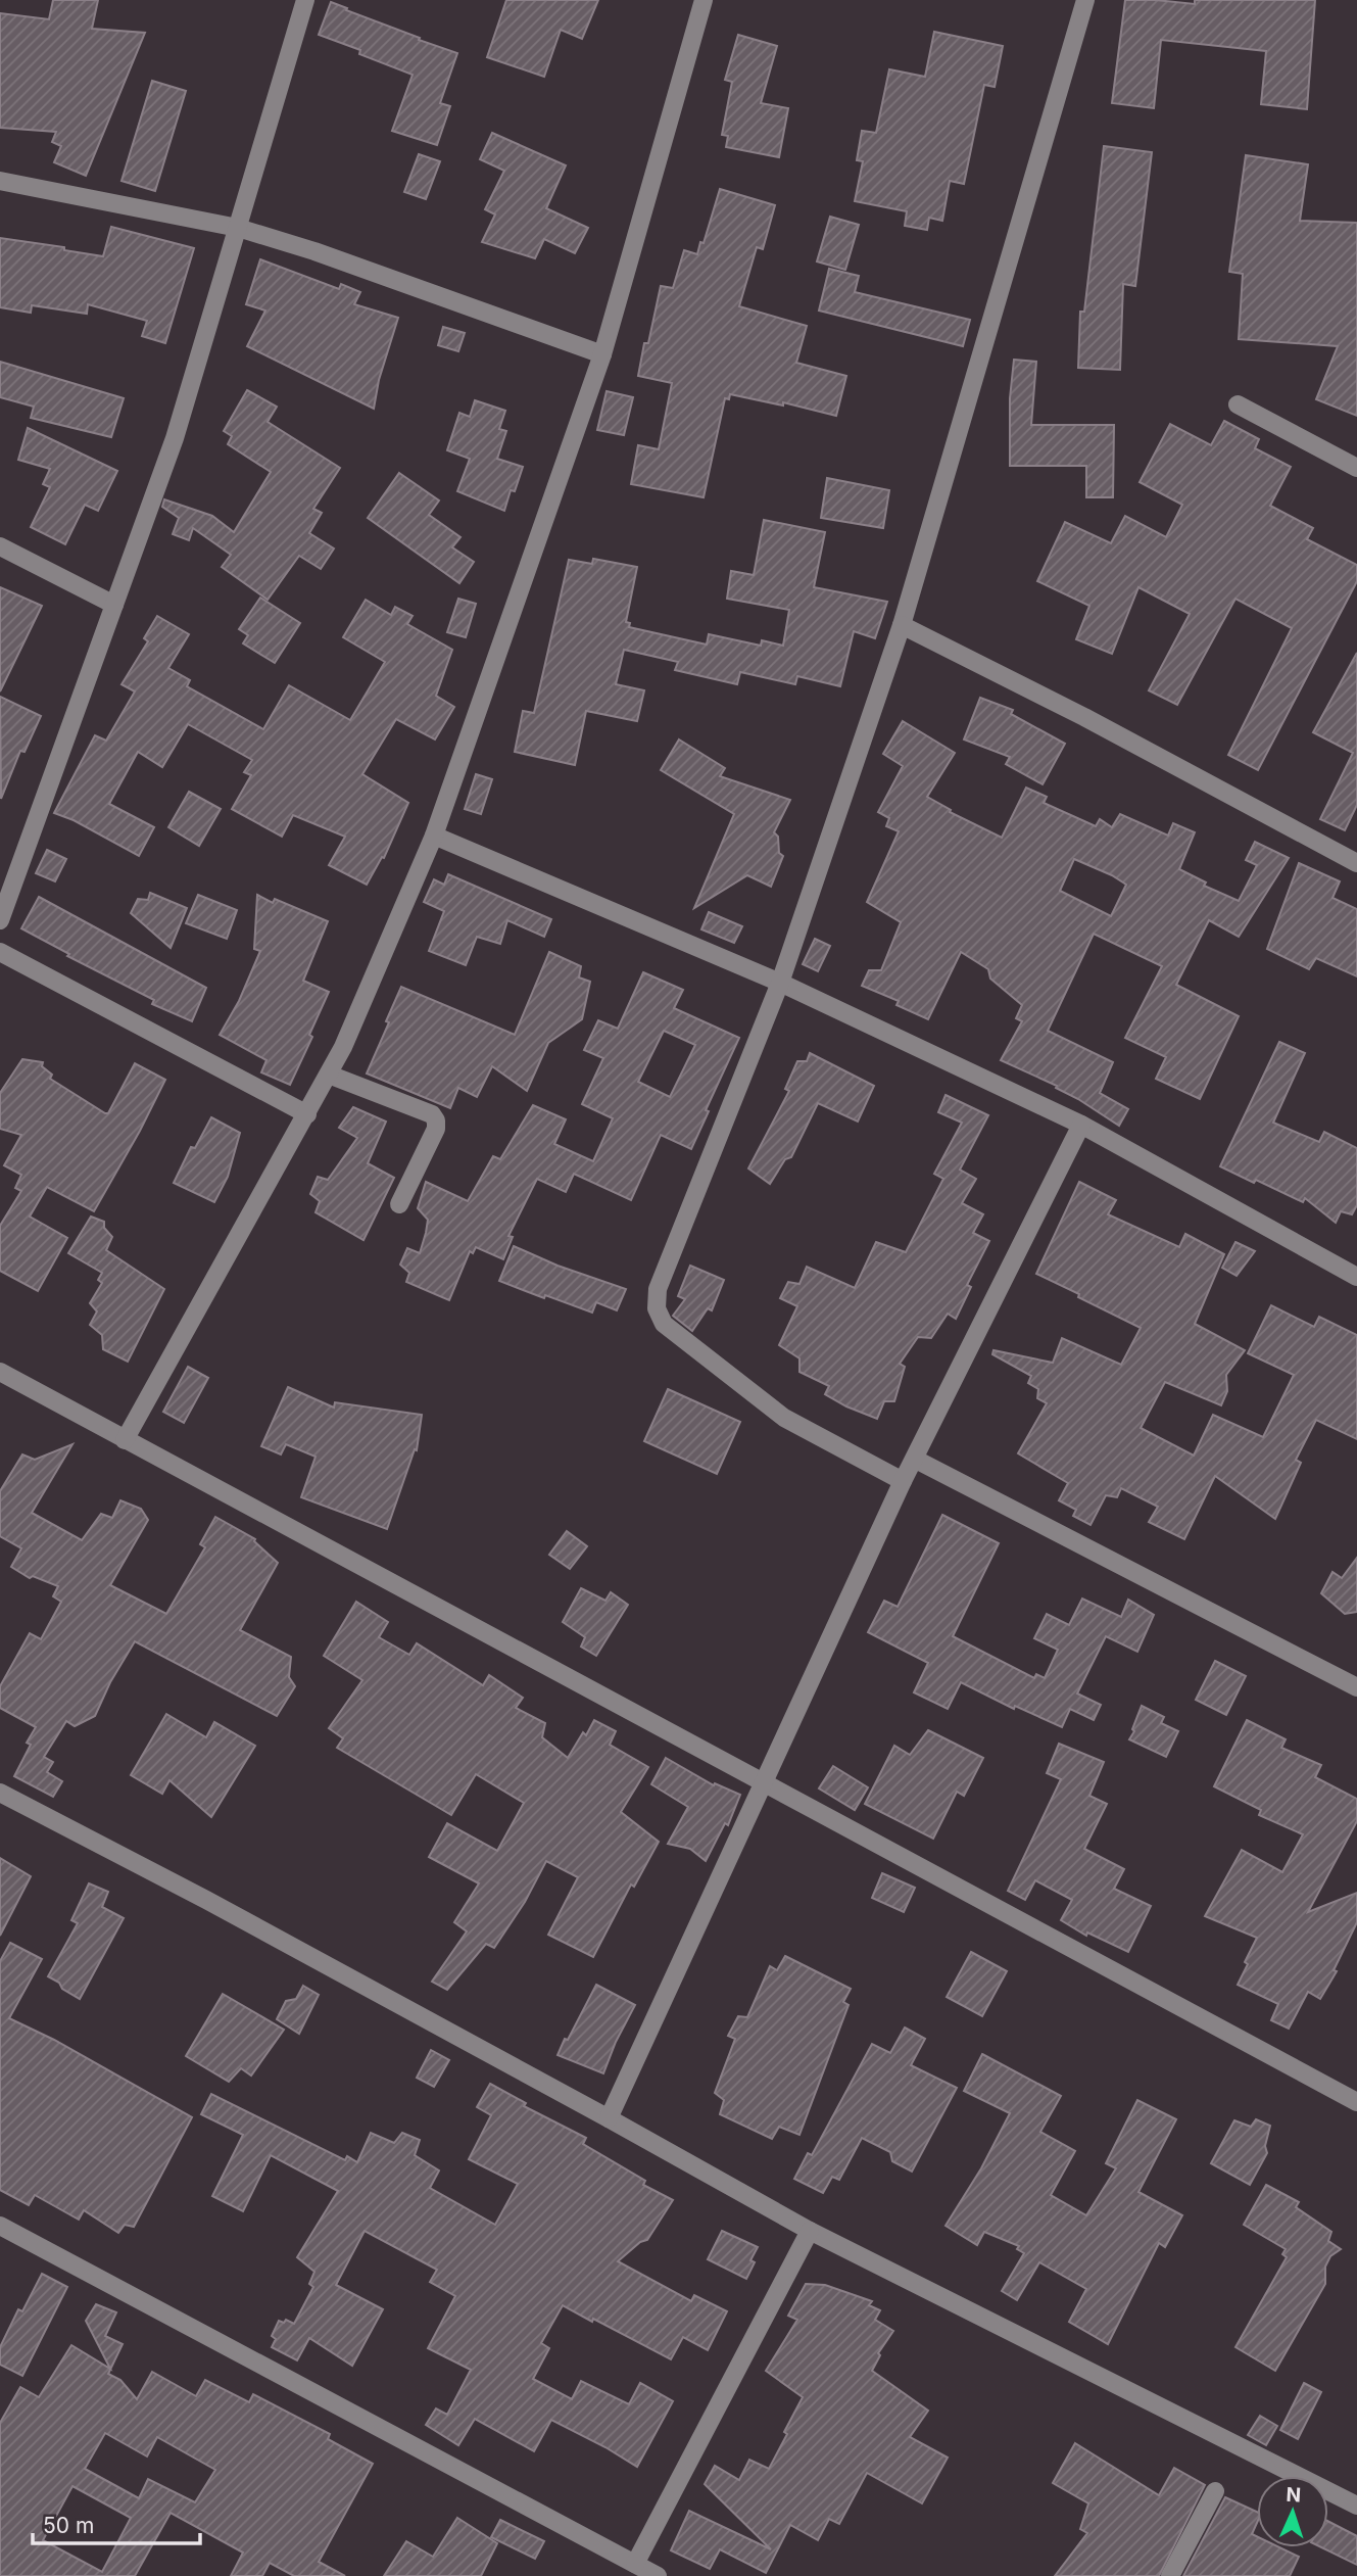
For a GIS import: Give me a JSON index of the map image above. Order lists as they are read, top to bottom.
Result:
{
  "scale_bar": "50 m",
  "north": "top"
}
